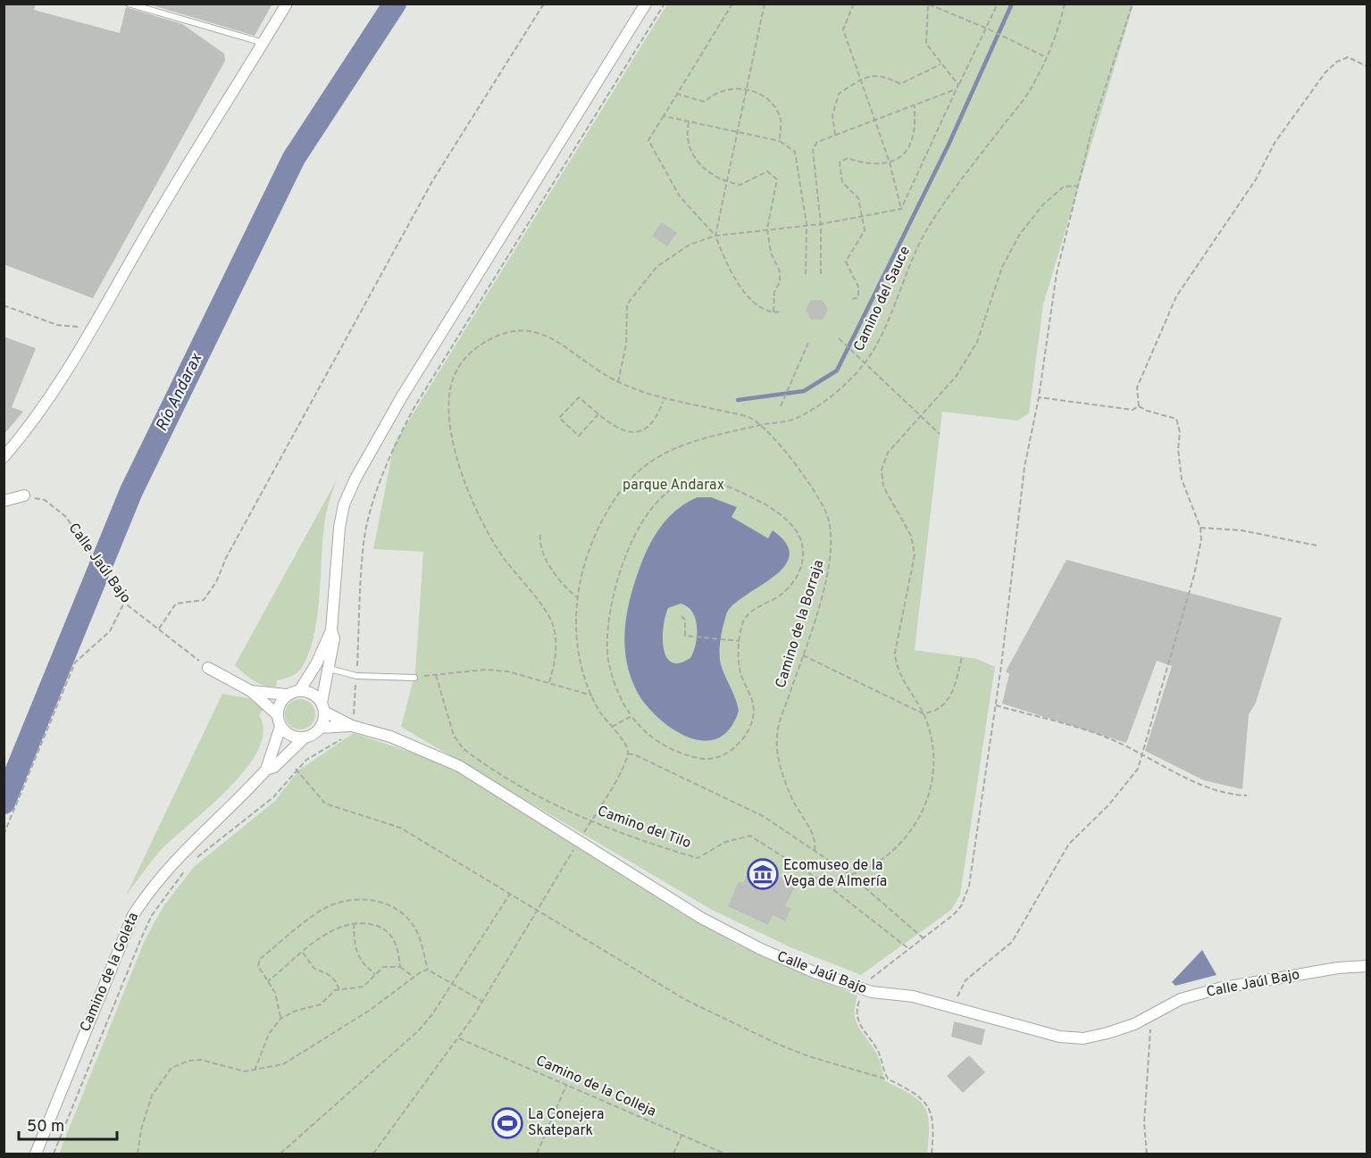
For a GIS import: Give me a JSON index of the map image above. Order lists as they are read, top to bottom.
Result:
{
  "streets": {
    "street": ["Calle Jaúl Bajo", "Camino de la Goleta"],
    "path": [
      "Camino del Sauce",
      "Camino de la Borraja",
      "Camino del Tilo",
      "Camino de la Colleja"
    ]
  },
  "crossings": [
    ["Camino del Sauce", "Camino de la Borraja"],
    ["Calle Jaúl Bajo", "Camino de la Goleta"]
  ],
  "water": ["Río Andarax"],
  "parks": ["parque Andarax"],
  "places": {
    "museum": ["Ecomuseo de la Vega de Almería"],
    "sports": ["La Conejera Skatepark"]
  },
  "scale_bar": "50 m"
}
